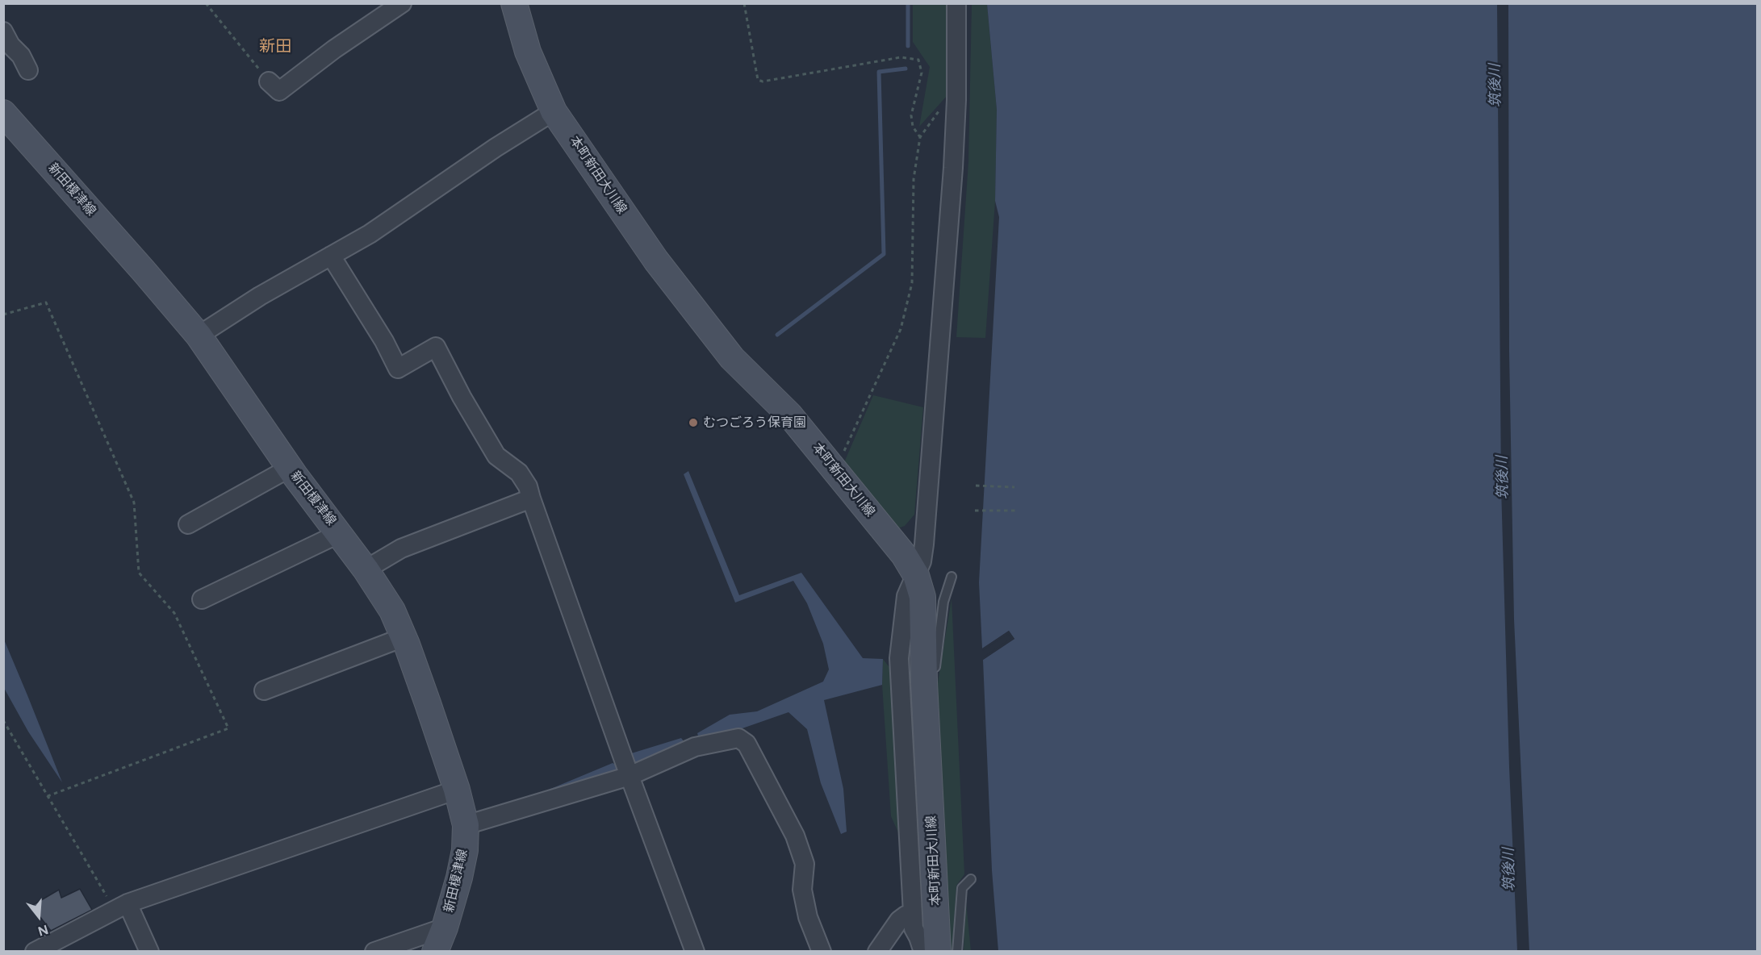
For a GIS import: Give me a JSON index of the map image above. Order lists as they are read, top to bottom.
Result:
{
  "streets": {
    "main road": ["本町新田大川線", "新田榎津線"]
  },
  "districts": ["新田"],
  "water": ["筑後川"],
  "places": ["むつごろう保育園"],
  "north": "bottom"
}
